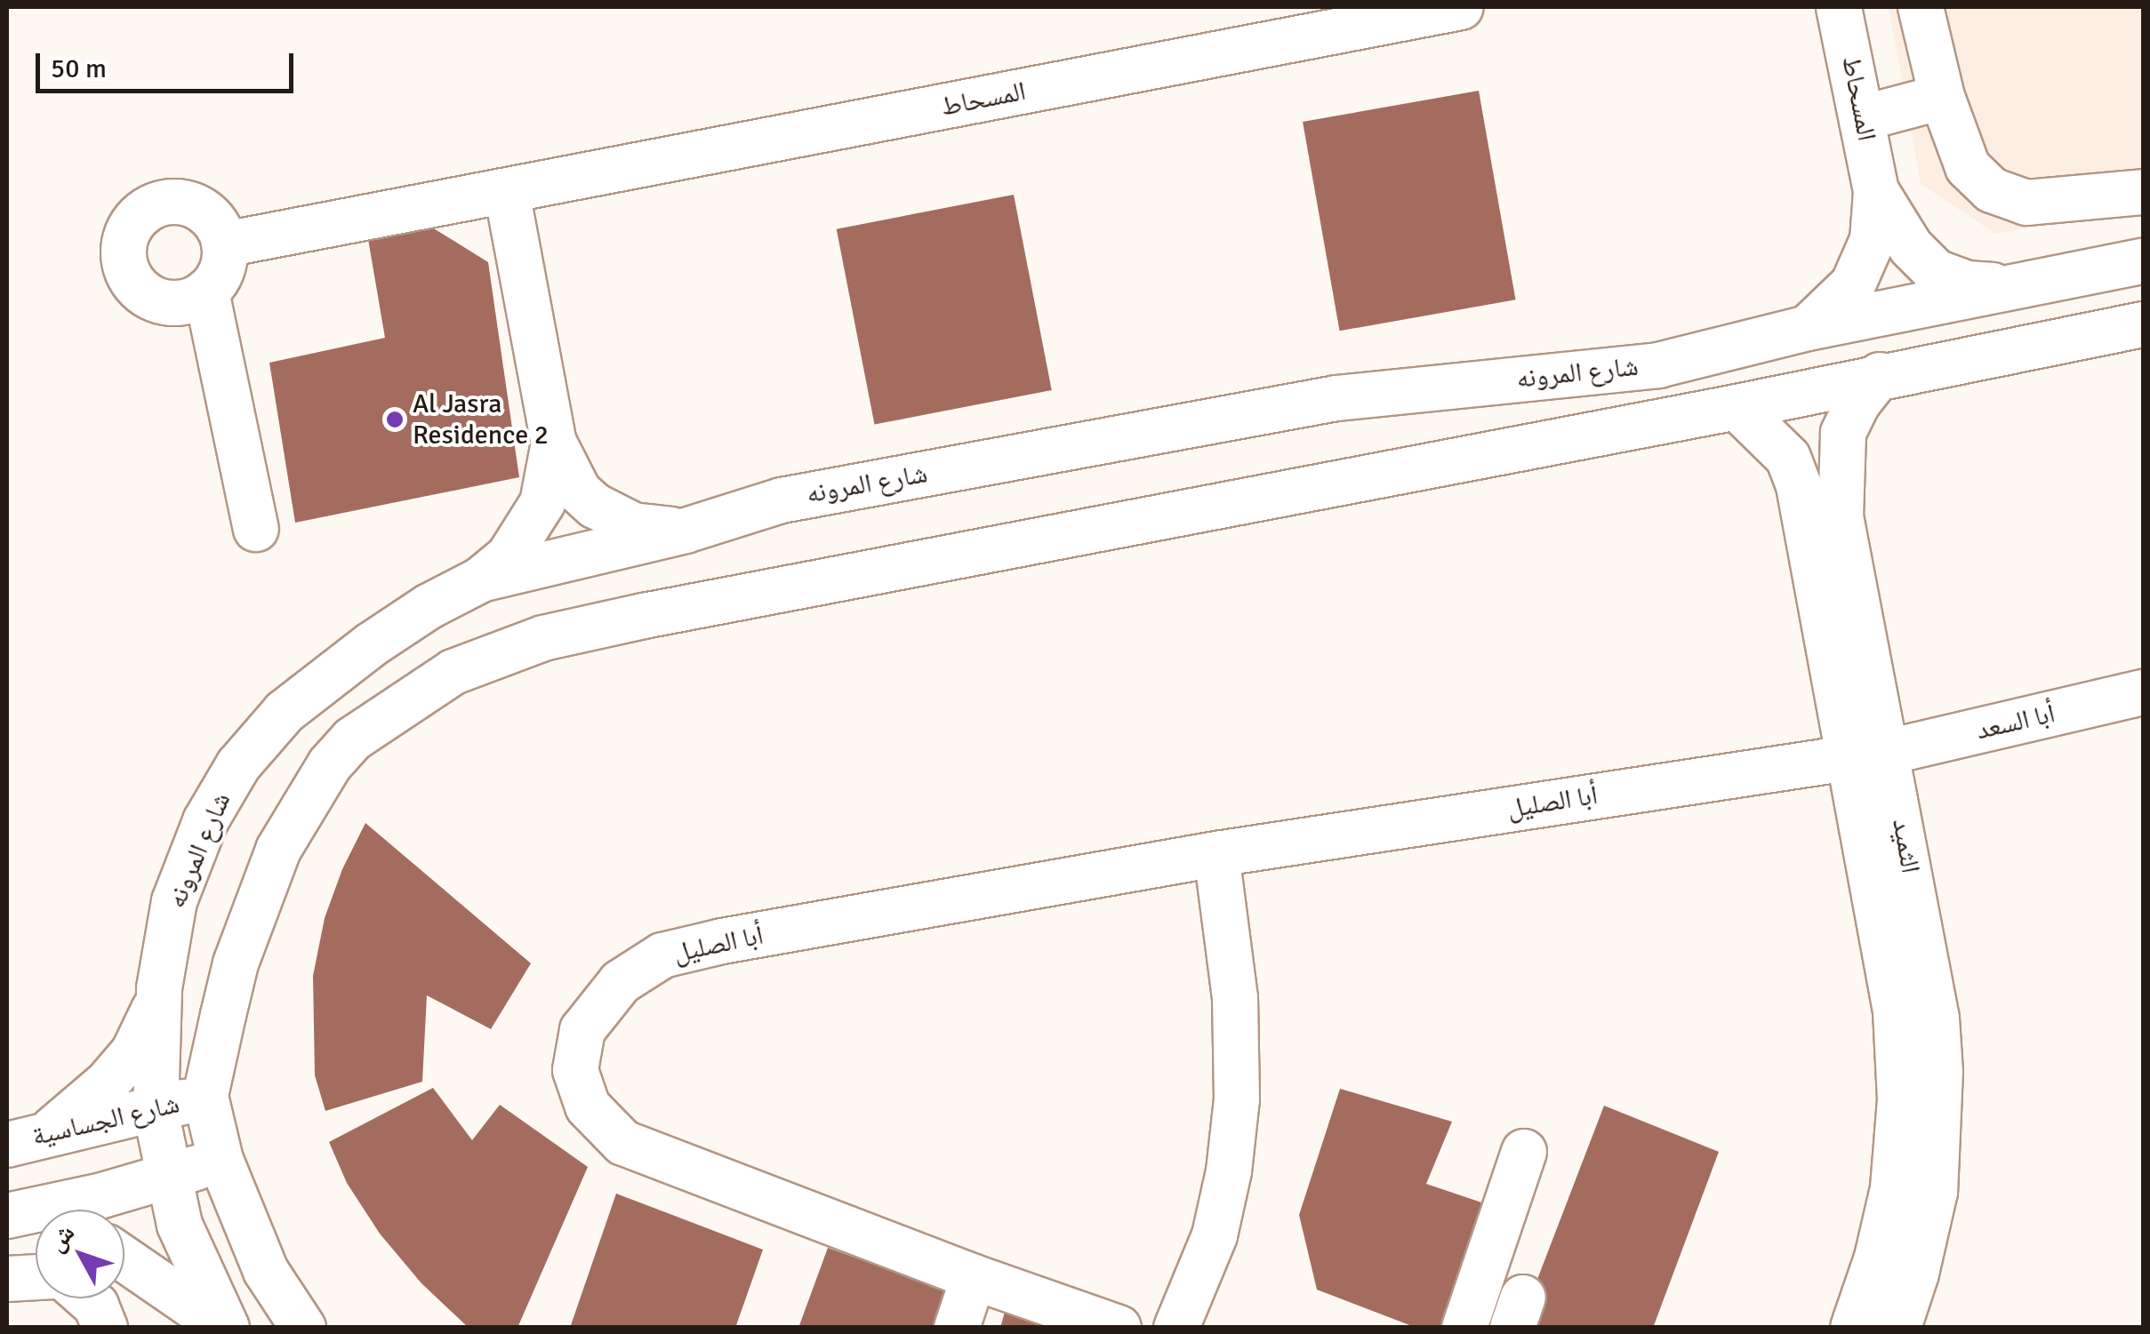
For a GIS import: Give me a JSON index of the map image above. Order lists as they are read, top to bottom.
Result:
{
  "streets": {
    "street": [
      "المسحاط",
      "شارع المرونه",
      "أبا السعد",
      "أبا الصليل",
      "الثميد",
      "شارع الجساسية"
    ]
  },
  "crossings": [
    ["المسحاط", "شارع المرونه"],
    ["شارع المرونه", "شارع الجساسية"],
    ["أبا السعد", "أبا الصليل"],
    ["أبا السعد", "الثميد"],
    ["أبا الصليل", "الثميد"]
  ],
  "places": ["Al Jasra Residence 2"],
  "scale_bar": "50 m",
  "north": "top left"
}
